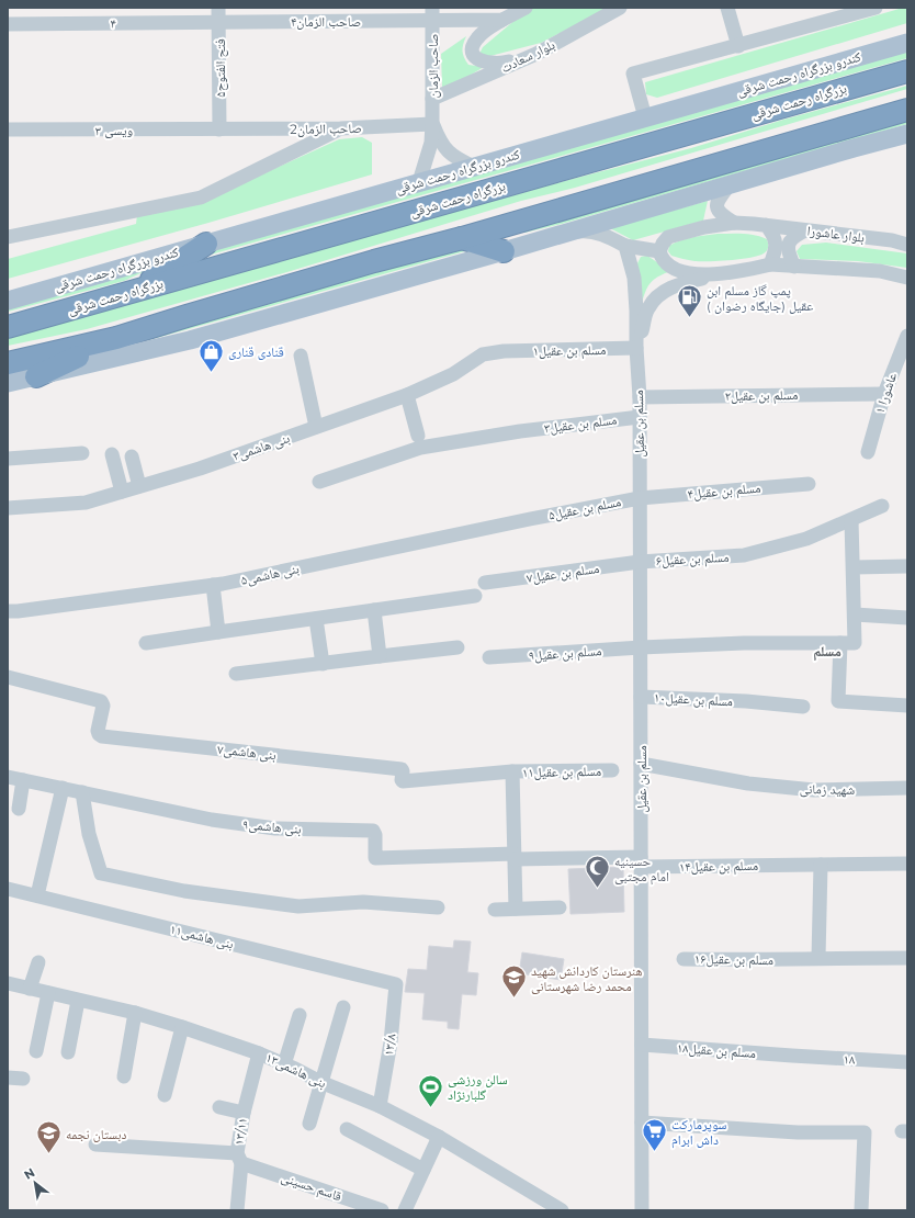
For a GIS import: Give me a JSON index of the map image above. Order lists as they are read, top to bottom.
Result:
{
  "streets": {
    "highway": ["بزرگراه رحمت شرقی"],
    "main road": ["کندرو بزرگراه رحمت شرقی"],
    "street": [
      "صاحب الزمان۴",
      "۴",
      "بلوار سعادت",
      "صاحب الزمان",
      "فتح الفتوح۵",
      "2صاحب الزمان",
      "ویسی ۳",
      "بلوار عاشورا",
      "مسلم بن عقیل۱",
      "عاشورا ۱",
      "مسلم بن عقیل۲",
      "مسلم بن عقیل۳",
      "مسلم بن عقیل",
      "بنی هاشمی۳",
      "مسلم بن عقیل۴",
      "مسلم بن عقیل۵",
      "مسلم بن عقیل۶",
      "مسلم بن عقیل۷",
      "بنی هاشمی۵",
      "مسلم بن عقیل۹",
      "مسلم بن عقیل۱۰",
      "بنی هاشمی۷",
      "مسلم بن عقیل۱۱",
      "شهید زمانی",
      "بنی هاشمی۹",
      "مسلم بن عقیل۱۴",
      "بنی هاشمی۱۱",
      "مسلم بن عقیل۱۶",
      "۱۳/۸",
      "مسلم بن عقیل۱۸",
      "۱۸",
      "بنی هاشمی۱۳",
      "۱۳/۱۱",
      "قاسم حسینی"
    ]
  },
  "crossings": [
    ["صاحب الزمان۴", "۴"],
    ["صاحب الزمان۴", "صاحب الزمان"],
    ["صاحب الزمان۴", "فتح الفتوح۵"],
    ["۴", "فتح الفتوح۵"],
    ["بلوار سعادت", "صاحب الزمان"],
    ["صاحب الزمان", "کندرو بزرگراه رحمت شرقی"],
    ["صاحب الزمان", "2صاحب الزمان"],
    ["فتح الفتوح۵", "2صاحب الزمان"],
    ["فتح الفتوح۵", "ویسی ۳"],
    ["2صاحب الزمان", "ویسی ۳"],
    ["مسلم بن عقیل۱", "مسلم بن عقیل"],
    ["مسلم بن عقیل۱", "بنی هاشمی۳"],
    ["عاشورا ۱", "مسلم بن عقیل۲"],
    ["مسلم بن عقیل۲", "مسلم بن عقیل"],
    ["مسلم بن عقیل۳", "مسلم بن عقیل"],
    ["مسلم بن عقیل", "مسلم بن عقیل۴"],
    ["مسلم بن عقیل", "مسلم بن عقیل۵"],
    ["مسلم بن عقیل", "مسلم بن عقیل۶"],
    ["مسلم بن عقیل", "مسلم بن عقیل۷"],
    ["مسلم بن عقیل", "مسلم بن عقیل۹"],
    ["مسلم بن عقیل", "مسلم بن عقیل۱۰"],
    ["مسلم بن عقیل", "شهید زمانی"],
    ["مسلم بن عقیل", "مسلم بن عقیل۱۴"],
    ["مسلم بن عقیل", "مسلم بن عقیل۱۸"],
    ["مسلم بن عقیل۴", "مسلم بن عقیل۵"],
    ["مسلم بن عقیل۵", "بنی هاشمی۵"],
    ["مسلم بن عقیل۶", "مسلم بن عقیل۷"],
    ["بنی هاشمی۷", "مسلم بن عقیل۱۱"],
    ["بنی هاشمی۹", "مسلم بن عقیل۱۴"],
    ["بنی هاشمی۱۱", "۱۳/۸"],
    ["۱۳/۸", "بنی هاشمی۱۳"],
    ["مسلم بن عقیل۱۸", "۱۸"],
    ["بنی هاشمی۱۳", "۱۳/۱۱"],
    ["۱۳/۱۱", "قاسم حسینی"]
  ],
  "districts": ["مسلم"],
  "places": {
    "fuel station": ["پمپ گاز مسلم ابن عقیل (جایگاه رضوان )"],
    "shop": ["قنادی قناری"],
    "mosque": ["حسینیه امام مجتبی"],
    "school or university": ["هنرستان کاردانش شهید محمد رضا شهرستانی", "دبستان نجمه"],
    "sports": ["سالن ورزشی گلبارنژاد"],
    "supermarket": ["سوپرمارکت داش ابرام"]
  },
  "north": "top left"
}
